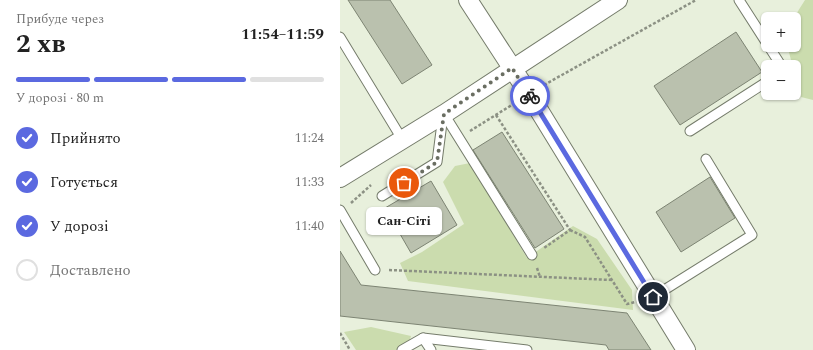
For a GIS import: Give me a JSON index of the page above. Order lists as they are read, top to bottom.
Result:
{
  "places": ["Сан-Сіті"],
  "page": {
    "heading": ["2 хв", "Прибуде через", "11:54–11:59"],
    "map_buttons": ["+", "−"],
    "bar": "У дорозі · 80 m",
    "list": [
      ["Прийнято", "11:24"],
      ["Готується", "11:33"],
      ["У дорозі", "11:40"],
      "Доставлено"
    ],
    "bubble": "Сан-Сіті"
  }
}
